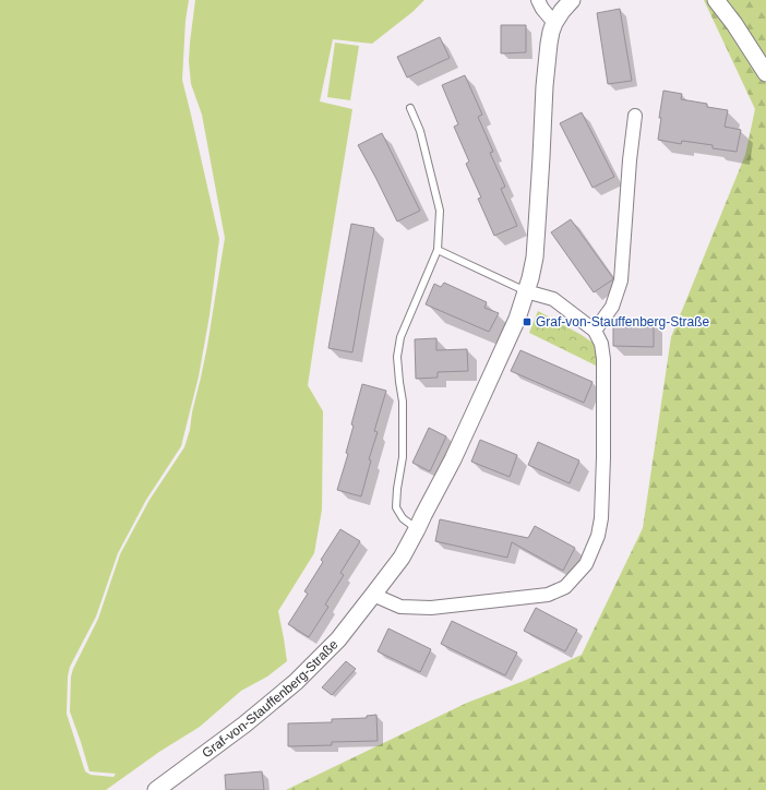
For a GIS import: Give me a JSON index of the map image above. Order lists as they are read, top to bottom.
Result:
{
  "streets": {
    "street": ["Graf-von-Stauffenberg-Straße"]
  },
  "places": {
    "transit": ["Graf-von-Stauffenberg-Straße"]
  }
}
